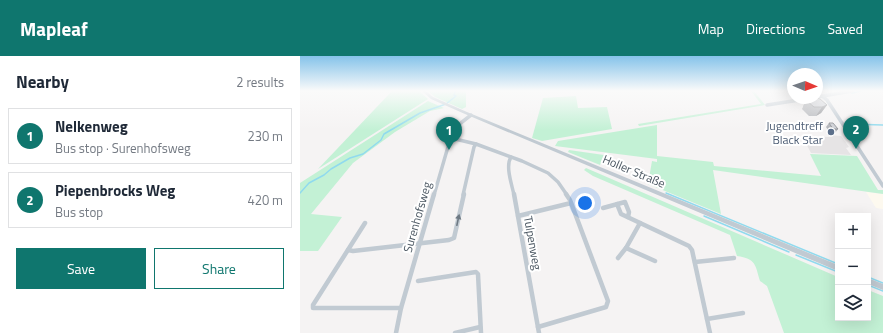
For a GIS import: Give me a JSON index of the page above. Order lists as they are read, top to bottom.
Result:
{
  "streets": {
    "street": ["Holler Straße", "Surenhofsweg", "Tulpenweg"]
  },
  "crossings": [
    ["Holler Straße", "Surenhofsweg"]
  ],
  "places": ["Jugendtreff Black Star"],
  "north": "right",
  "page": {
    "header": "Mapleaf",
    "nav": ["Map", "Directions", "Saved"],
    "heading": ["Nearby", "2 results"],
    "list": [
      {
        "mark": "1",
        "name": "Nelkenweg",
        "note": "Bus stop · Surenhofsweg",
        "value": "230 m"
      },
      {
        "mark": "2",
        "name": "Piepenbrocks Weg",
        "note": "Bus stop",
        "value": "420 m"
      }
    ],
    "pins": ["2", "1"],
    "map_buttons": ["+", "−"],
    "buttons": ["Save", "Share"]
  }
}
